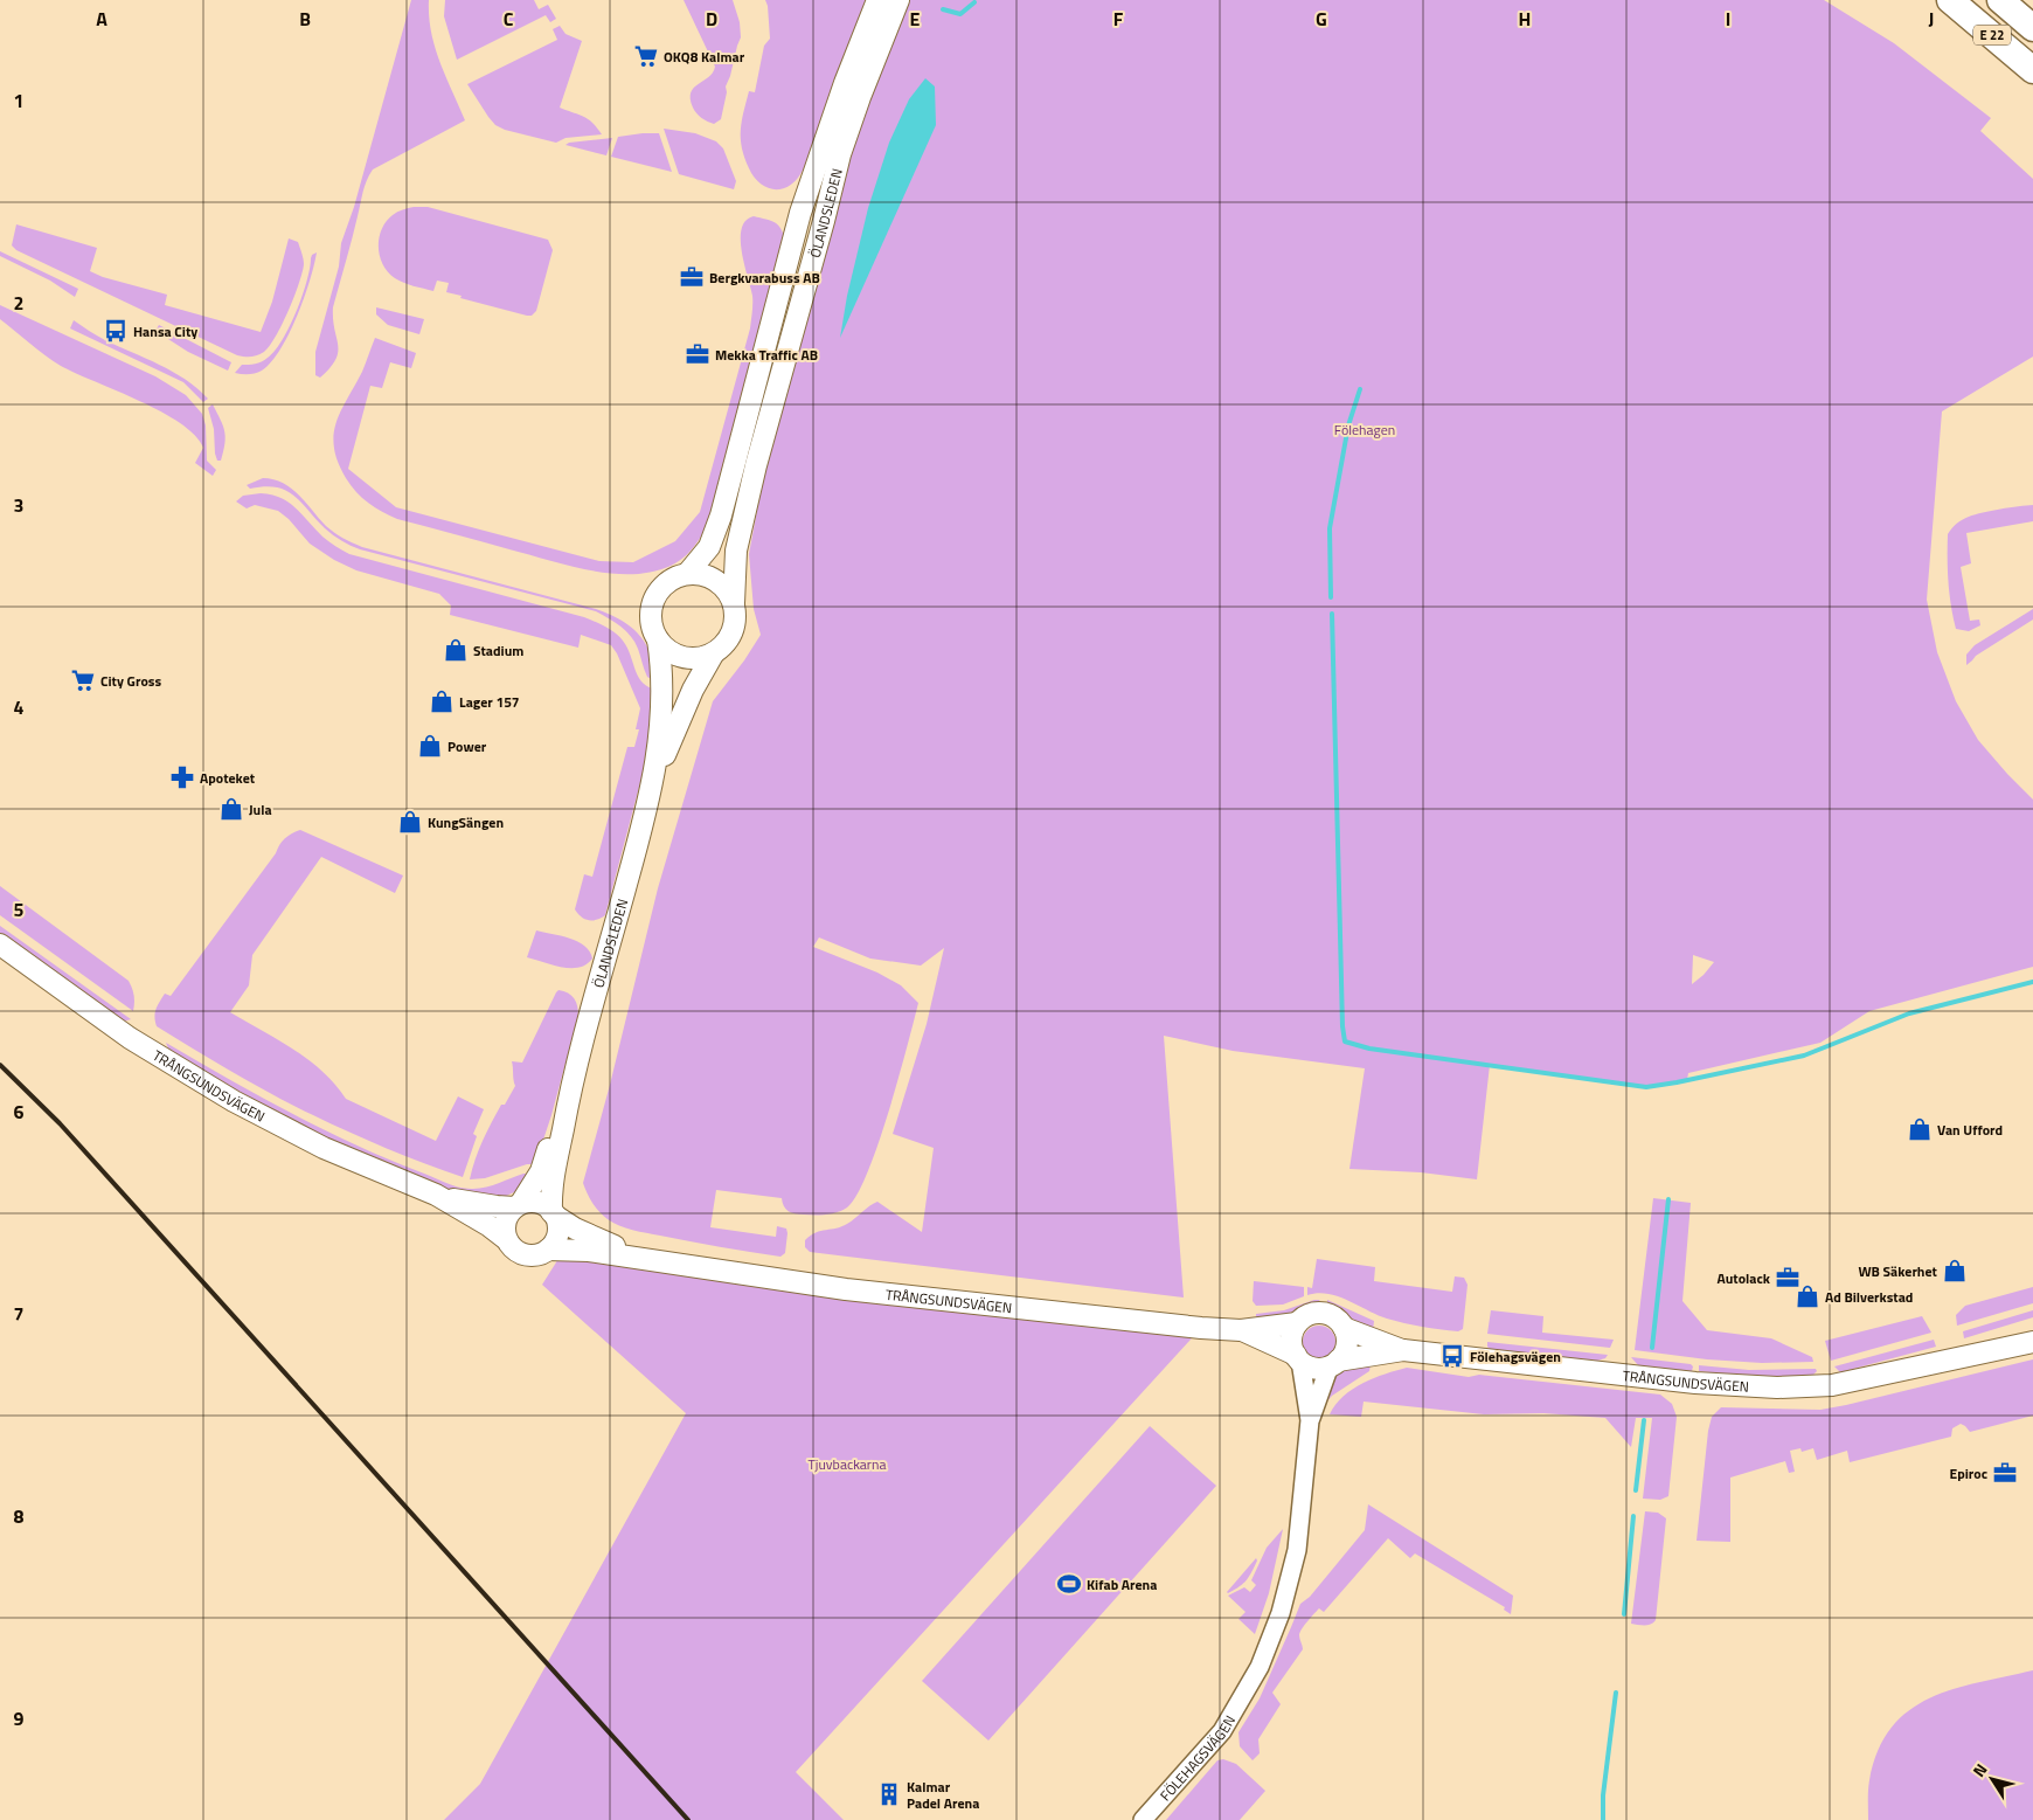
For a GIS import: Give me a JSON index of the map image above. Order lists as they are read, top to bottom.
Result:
{
  "streets": {
    "highway": ["E 22"],
    "main road": ["ÖLANDSLEDEN", "TRÅNGSUNDSVÄGEN"],
    "street": ["FÖLEHAGSVÄGEN"]
  },
  "crossings": [
    ["ÖLANDSLEDEN", "TRÅNGSUNDSVÄGEN"],
    ["TRÅNGSUNDSVÄGEN", "FÖLEHAGSVÄGEN"]
  ],
  "parks": ["Fölehagen", "Tjuvbackarna"],
  "places": {
    "supermarket": ["OKQ8 Kalmar", "City Gross"],
    "office": [
      "Bergkvarabuss AB",
      "Mekka Traffic AB",
      "Autolack",
      "Epiroc"
    ],
    "bus stop": ["Hansa City", "Fölehagsvägen"],
    "shop": [
      "Stadium",
      "Lager 157",
      "Power",
      "Jula",
      "KungSängen",
      "Van Ufford",
      "WB Säkerhet",
      "Ad Bilverkstad"
    ],
    "pharmacy": ["Apoteket"],
    "sports": ["Kifab Arena"],
    "building": ["Kalmar Padel Arena"]
  },
  "north": "top left",
  "grid": {
    "columns": [
      "A",
      "B",
      "C",
      "D",
      "E",
      "F",
      "G",
      "H",
      "I",
      "J"
    ],
    "rows": [
      "1",
      "2",
      "3",
      "4",
      "5",
      "6",
      "7",
      "8",
      "9"
    ]
  }
}
